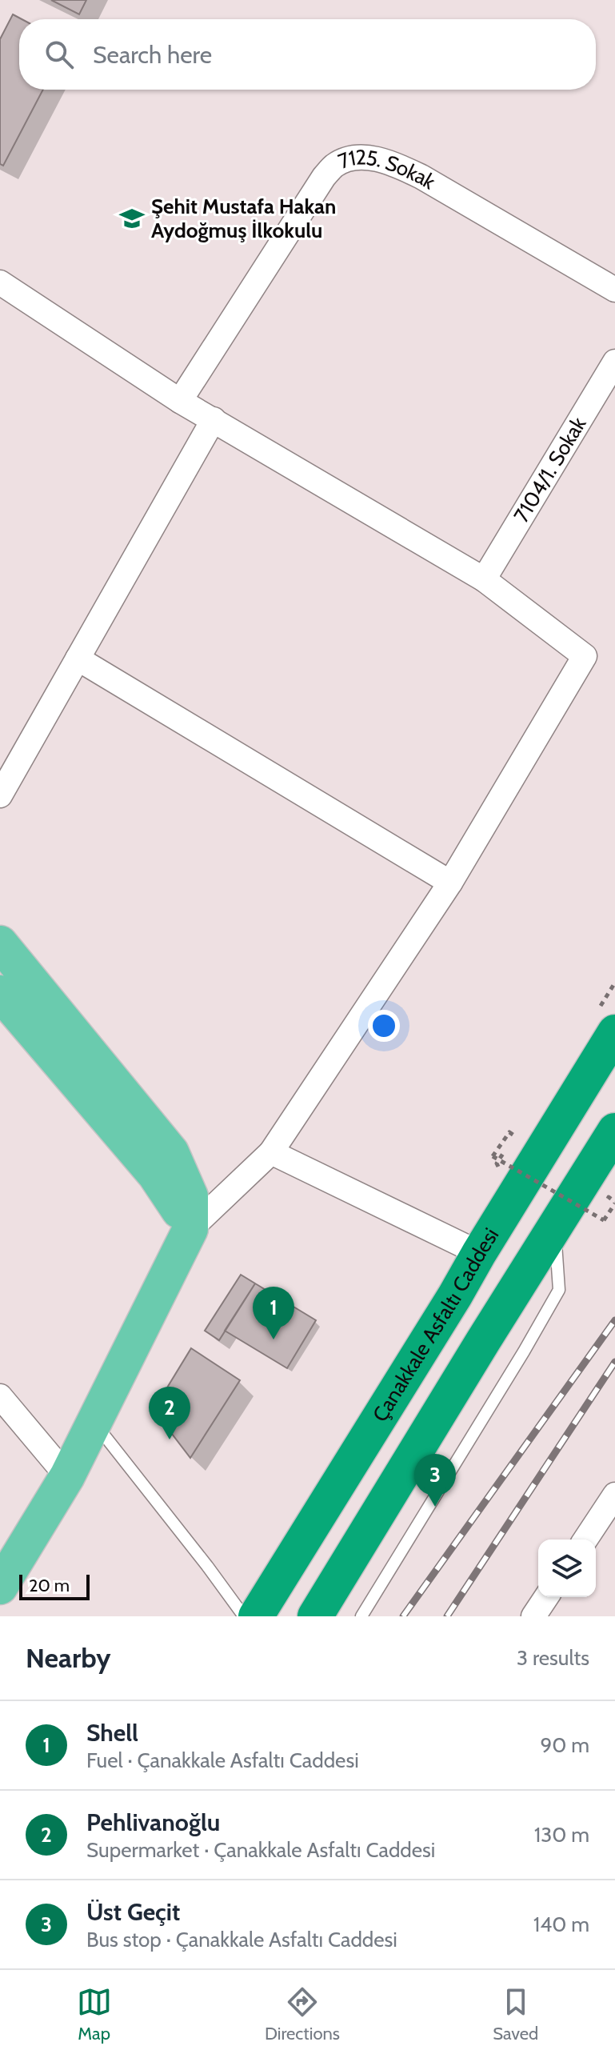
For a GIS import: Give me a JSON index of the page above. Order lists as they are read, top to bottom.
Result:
{
  "streets": {
    "highway": ["Çanakkale Asfaltı Caddesi"],
    "street": ["7125. Sokak", "7104/1. Sokak"]
  },
  "places": {
    "school or university": ["Şehit Mustafa Hakan Aydoğmuş İlkokulu"]
  },
  "scale_bar": "20 m",
  "page": {
    "search": "Search here",
    "pins": ["1", "2", "3"],
    "scale": "20 m",
    "heading": ["Nearby", "3 results"],
    "list": [
      {
        "mark": "1",
        "name": "Shell",
        "note": "Fuel · Çanakkale Asfaltı Caddesi",
        "value": "90 m"
      },
      {
        "mark": "2",
        "name": "Pehlivanoğlu",
        "note": "Supermarket · Çanakkale Asfaltı Caddesi",
        "value": "130 m"
      },
      {
        "mark": "3",
        "name": "Üst Geçit",
        "note": "Bus stop · Çanakkale Asfaltı Caddesi",
        "value": "140 m"
      }
    ],
    "nav": ["Map", "Directions", "Saved"]
  }
}
